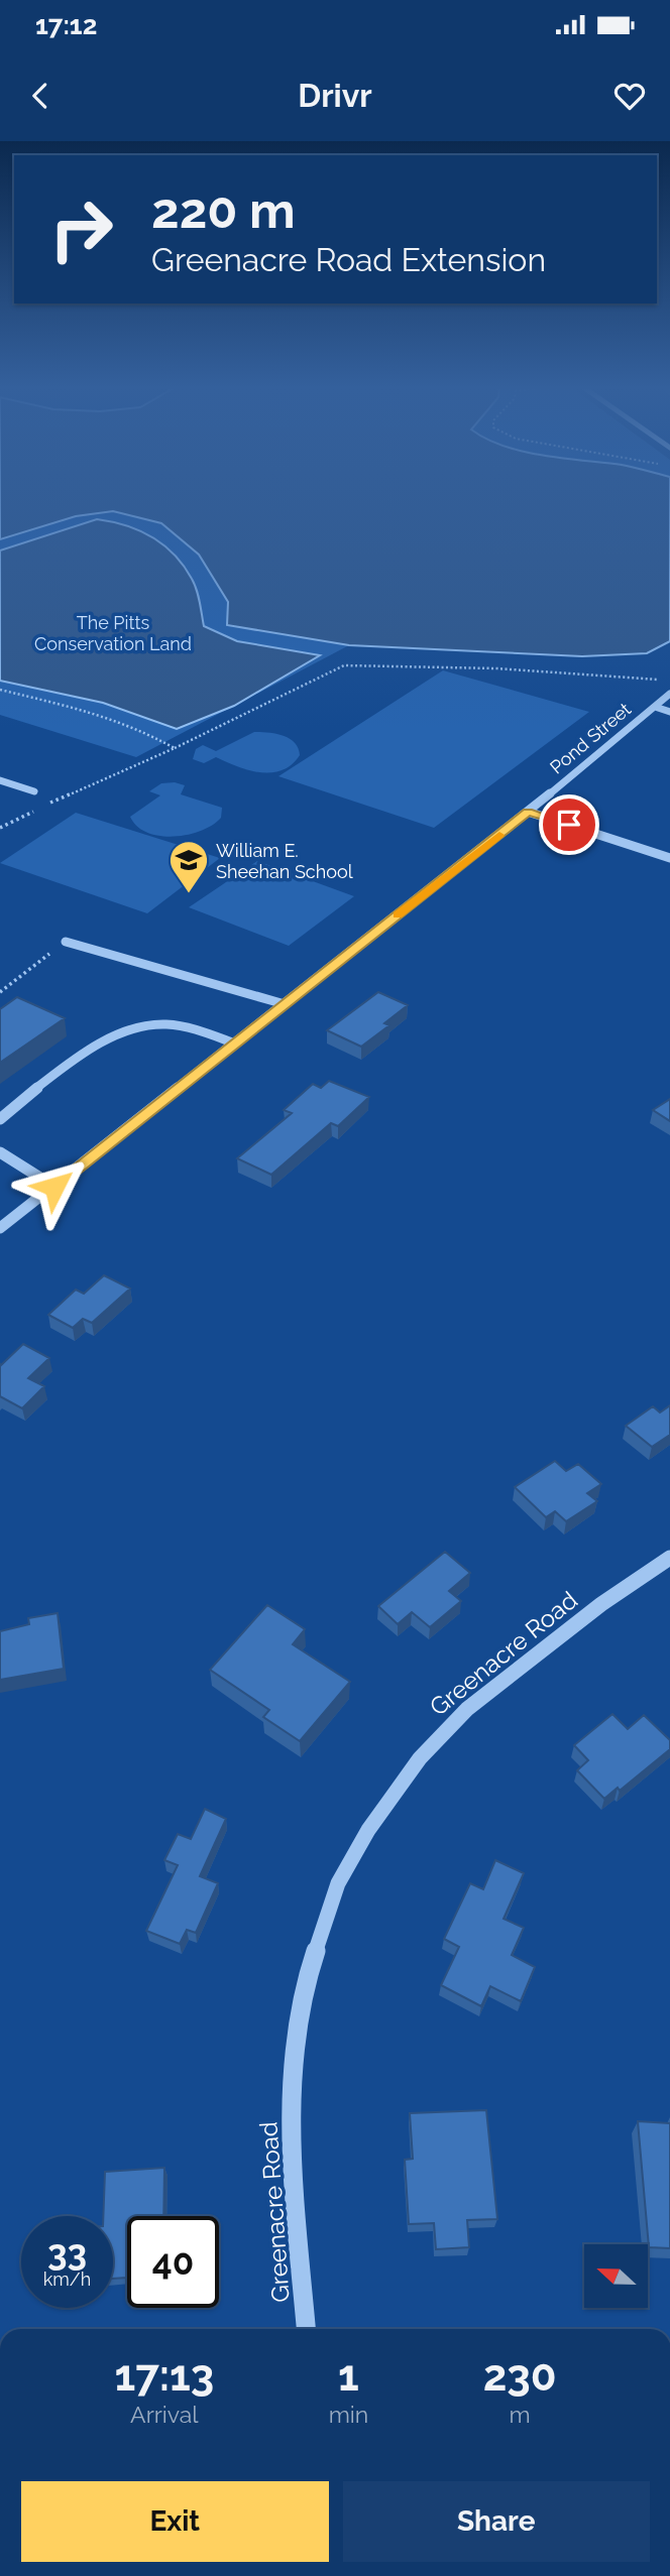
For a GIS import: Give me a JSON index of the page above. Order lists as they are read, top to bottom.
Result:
{
  "streets": {
    "street": ["Pond Street", "Greenacre Road"]
  },
  "parks": ["The Pitts Conservation Land"],
  "places": {
    "school or university": ["William E. Sheehan School"]
  },
  "north": "left",
  "page": {
    "status": "17:12",
    "header": "Drivr",
    "turn": ["220 m", "Greenacre Road Extension"],
    "speed": "33 km/h",
    "limit": "40",
    "eta": [
      "17:13",
      "Arrival",
      "1",
      "min",
      "230",
      "m"
    ],
    "buttons": ["Exit", "Share"]
  }
}
